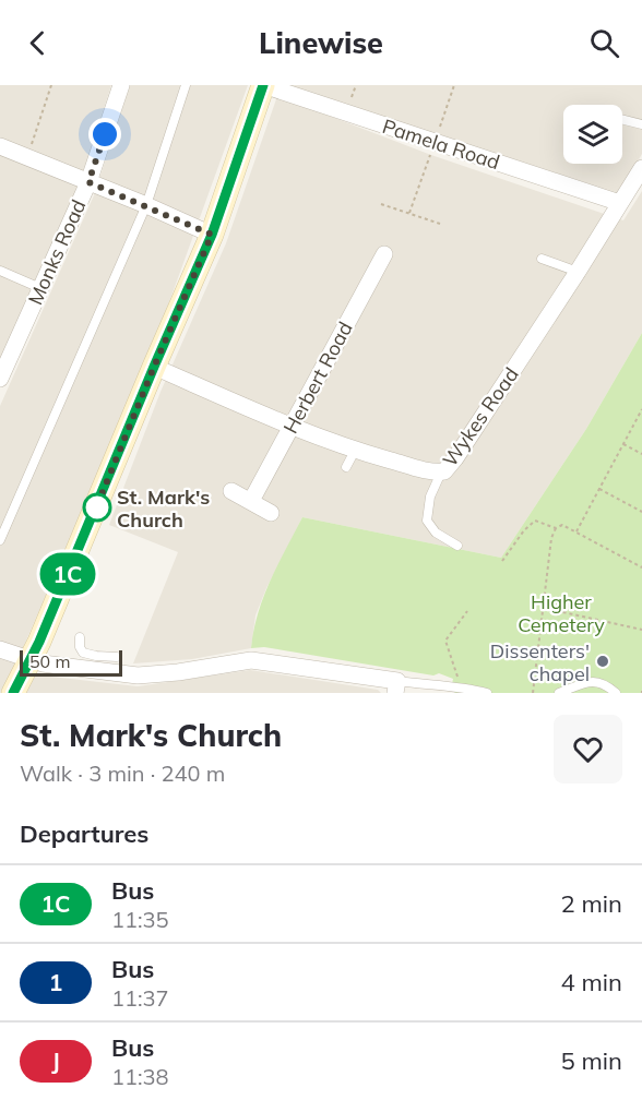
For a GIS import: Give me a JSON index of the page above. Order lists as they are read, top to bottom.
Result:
{
  "streets": {
    "street": [
      "Pamela Road",
      "Monks Road",
      "Herbert Road",
      "Wykes Road"
    ]
  },
  "crossings": [
    ["Pamela Road", "Wykes Road"],
    ["Herbert Road", "Wykes Road"]
  ],
  "parks": ["Higher Cemetery"],
  "places": ["St. Mark's Church", "Dissenters' chapel"],
  "lines": ["bus line 1C"],
  "scale_bar": "50 m",
  "page": {
    "header": "Linewise",
    "on_map": "1C",
    "scale": "50 m",
    "heading": [
      ["St. Mark's Church", "Walk · 3 min · 240 m"],
      "Departures"
    ],
    "list": [
      {
        "mark": "1C",
        "name": "Bus",
        "note": "11:35",
        "value": "2 min"
      },
      {
        "mark": "1",
        "name": "Bus",
        "note": "11:37",
        "value": "4 min"
      },
      {
        "mark": "J",
        "name": "Bus",
        "note": "11:38",
        "value": "5 min"
      }
    ]
  }
}
